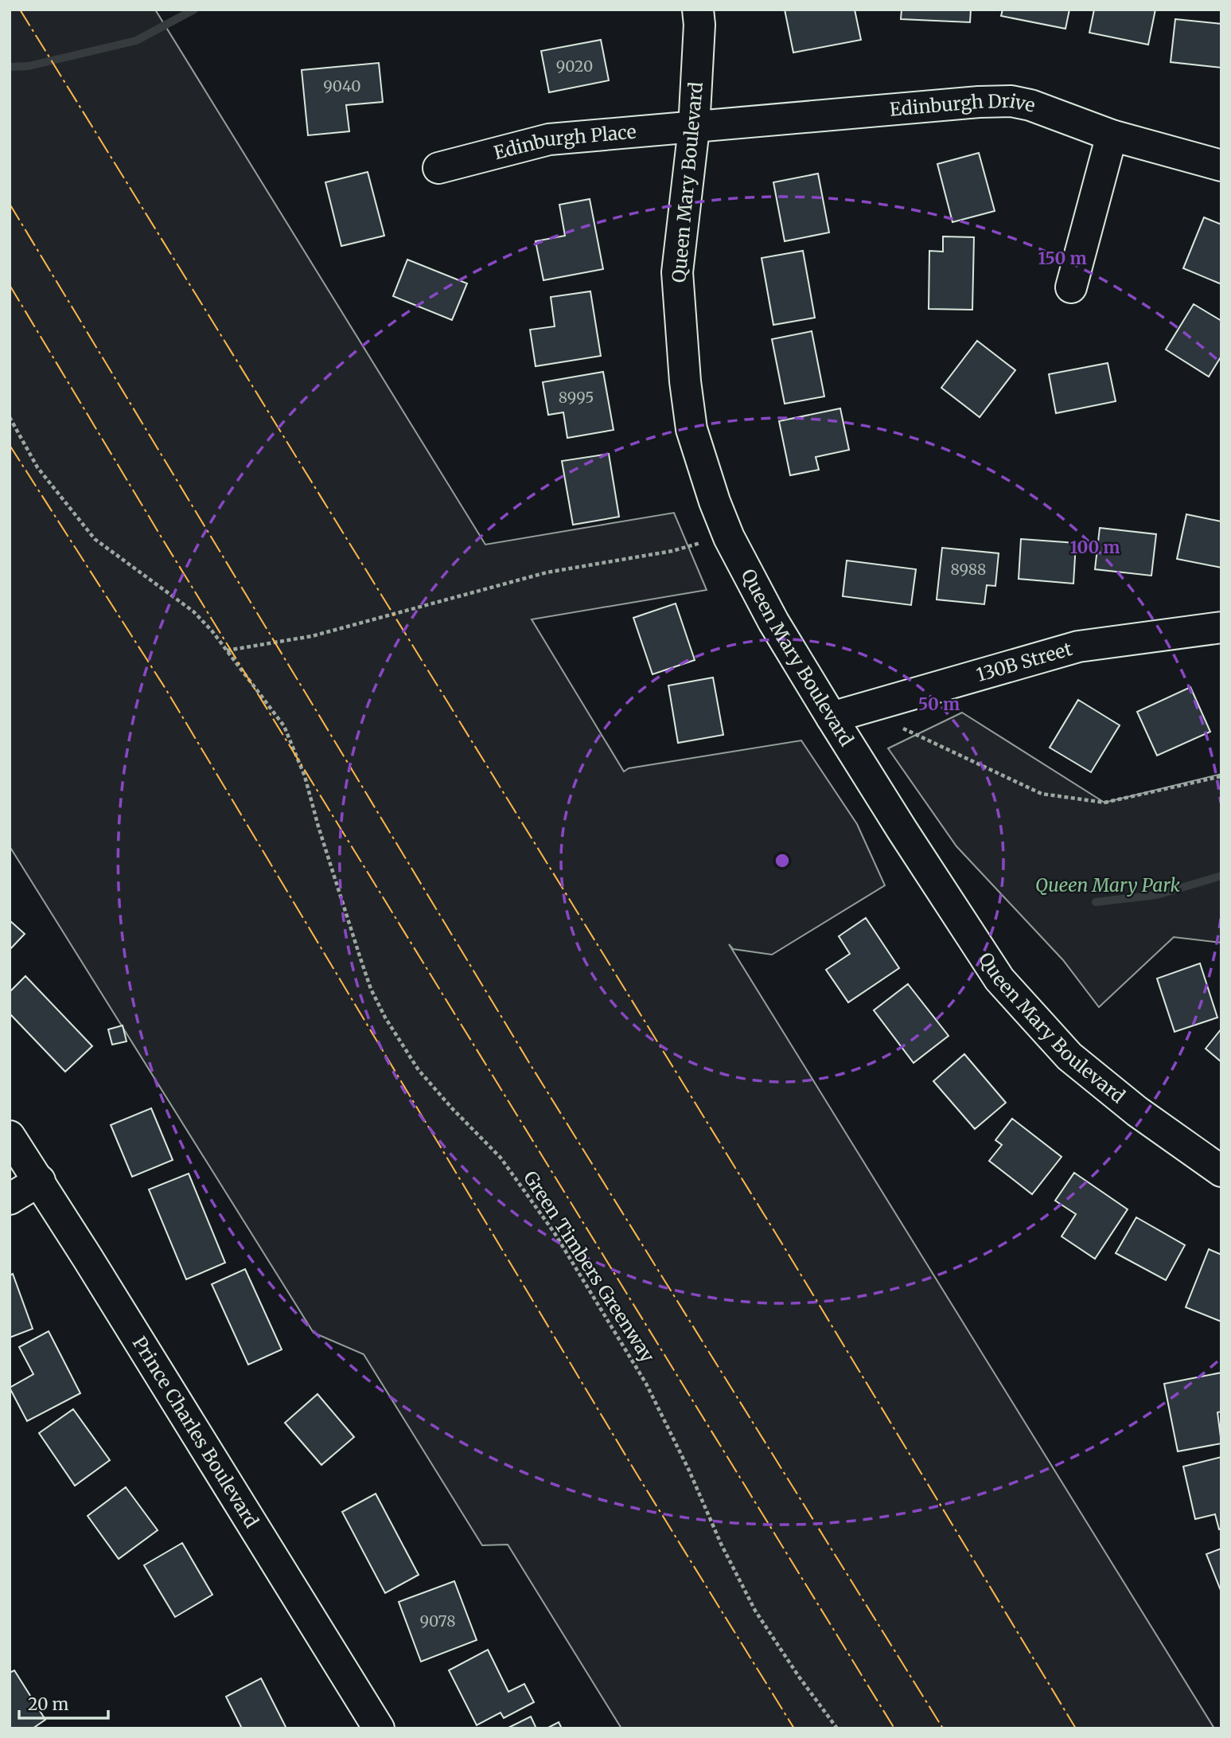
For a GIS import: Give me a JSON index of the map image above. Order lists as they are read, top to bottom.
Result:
{
  "streets": {
    "street": [
      "Edinburgh Drive",
      "Edinburgh Place",
      "Queen Mary Boulevard",
      "130B Street",
      "Prince Charles Boulevard"
    ],
    "path": ["Green Timbers Greenway"]
  },
  "crossings": [
    ["Edinburgh Drive", "Edinburgh Place"],
    ["Edinburgh Drive", "Queen Mary Boulevard"],
    ["Edinburgh Place", "Queen Mary Boulevard"],
    ["Queen Mary Boulevard", "130B Street"]
  ],
  "parks": ["Queen Mary Park"],
  "house_numbers": [
    "9020",
    "9040",
    "8995",
    "8988",
    "9078"
  ],
  "scale_bar": "20 m",
  "rings": ["150 m", "100 m", "50 m"]
}
